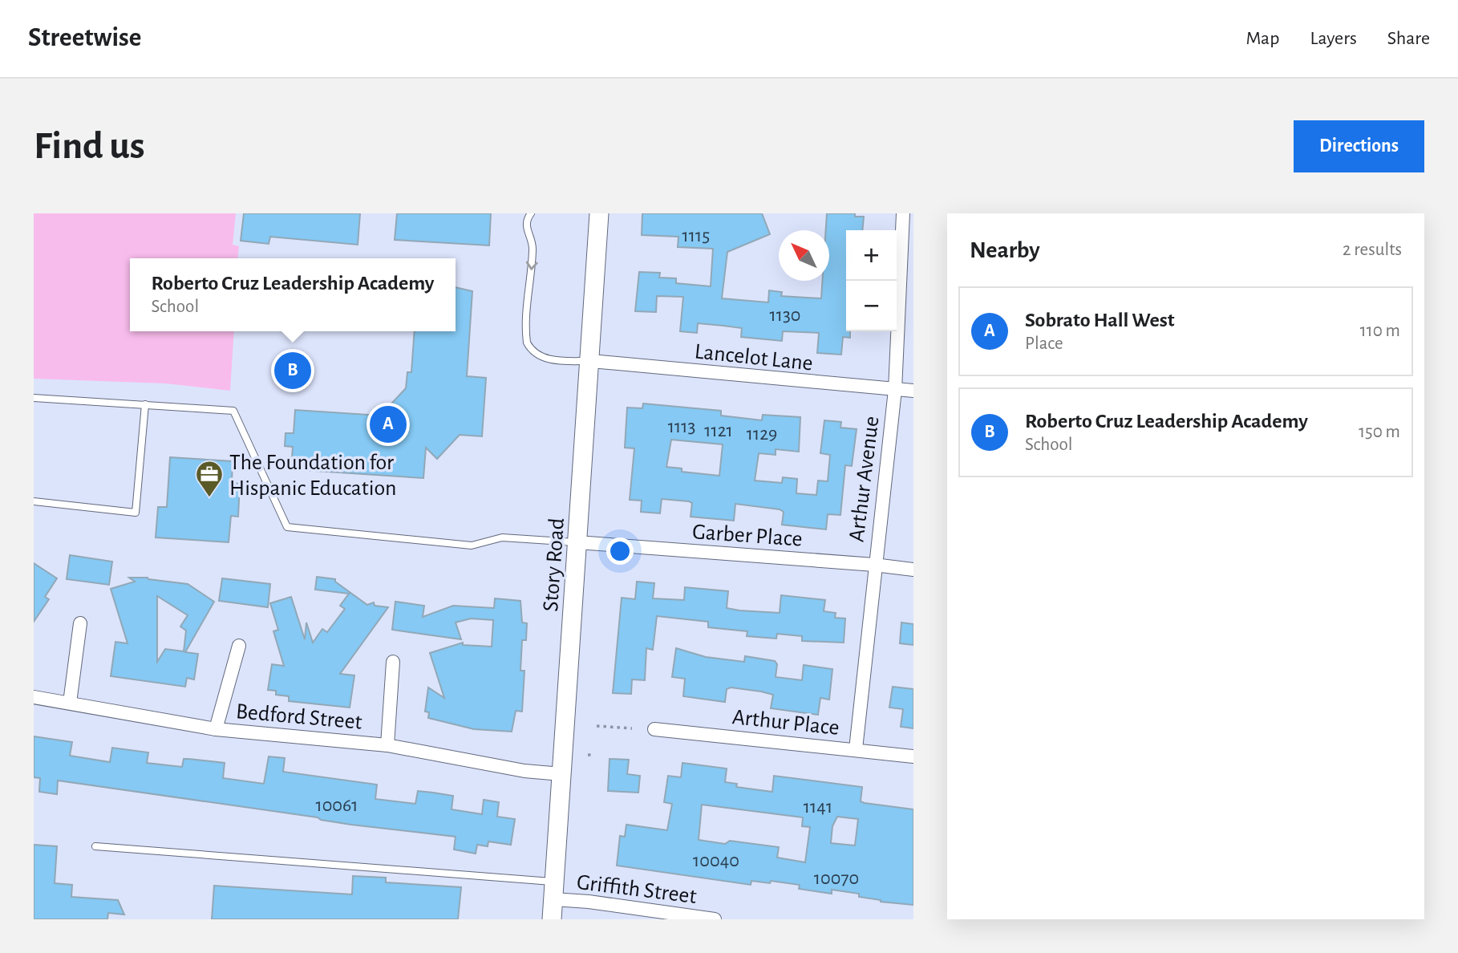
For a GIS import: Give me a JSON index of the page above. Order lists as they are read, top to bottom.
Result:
{
  "streets": {
    "street": [
      "Lancelot Lane",
      "Arthur Avenue",
      "Garber Place",
      "Story Road",
      "Bedford Street",
      "Arthur Place",
      "Griffith Street"
    ]
  },
  "crossings": [
    ["Lancelot Lane", "Arthur Avenue"],
    ["Lancelot Lane", "Story Road"],
    ["Arthur Avenue", "Garber Place"],
    ["Arthur Avenue", "Arthur Place"],
    ["Garber Place", "Story Road"],
    ["Story Road", "Bedford Street"],
    ["Story Road", "Griffith Street"]
  ],
  "places": {
    "office": ["The Foundation for Hispanic Education"]
  },
  "house_numbers": [
    "1115",
    "1130",
    "1113",
    "1121",
    "1129",
    "10061",
    "1141",
    "10040",
    "10070"
  ],
  "north": "top left",
  "page": {
    "header": "Streetwise",
    "nav": ["Map", "Layers", "Share"],
    "buttons": "Directions",
    "title": "Find us",
    "heading": ["Nearby", "2 results"],
    "map_buttons": ["+", "−"],
    "popup": ["Roberto Cruz Leadership Academy", "School"],
    "list": [
      {
        "mark": "A",
        "name": "Sobrato Hall West",
        "note": "Place",
        "value": "110 m"
      },
      {
        "mark": "B",
        "name": "Roberto Cruz Leadership Academy",
        "note": "School",
        "value": "150 m"
      }
    ],
    "pins": ["B", "A"]
  }
}
